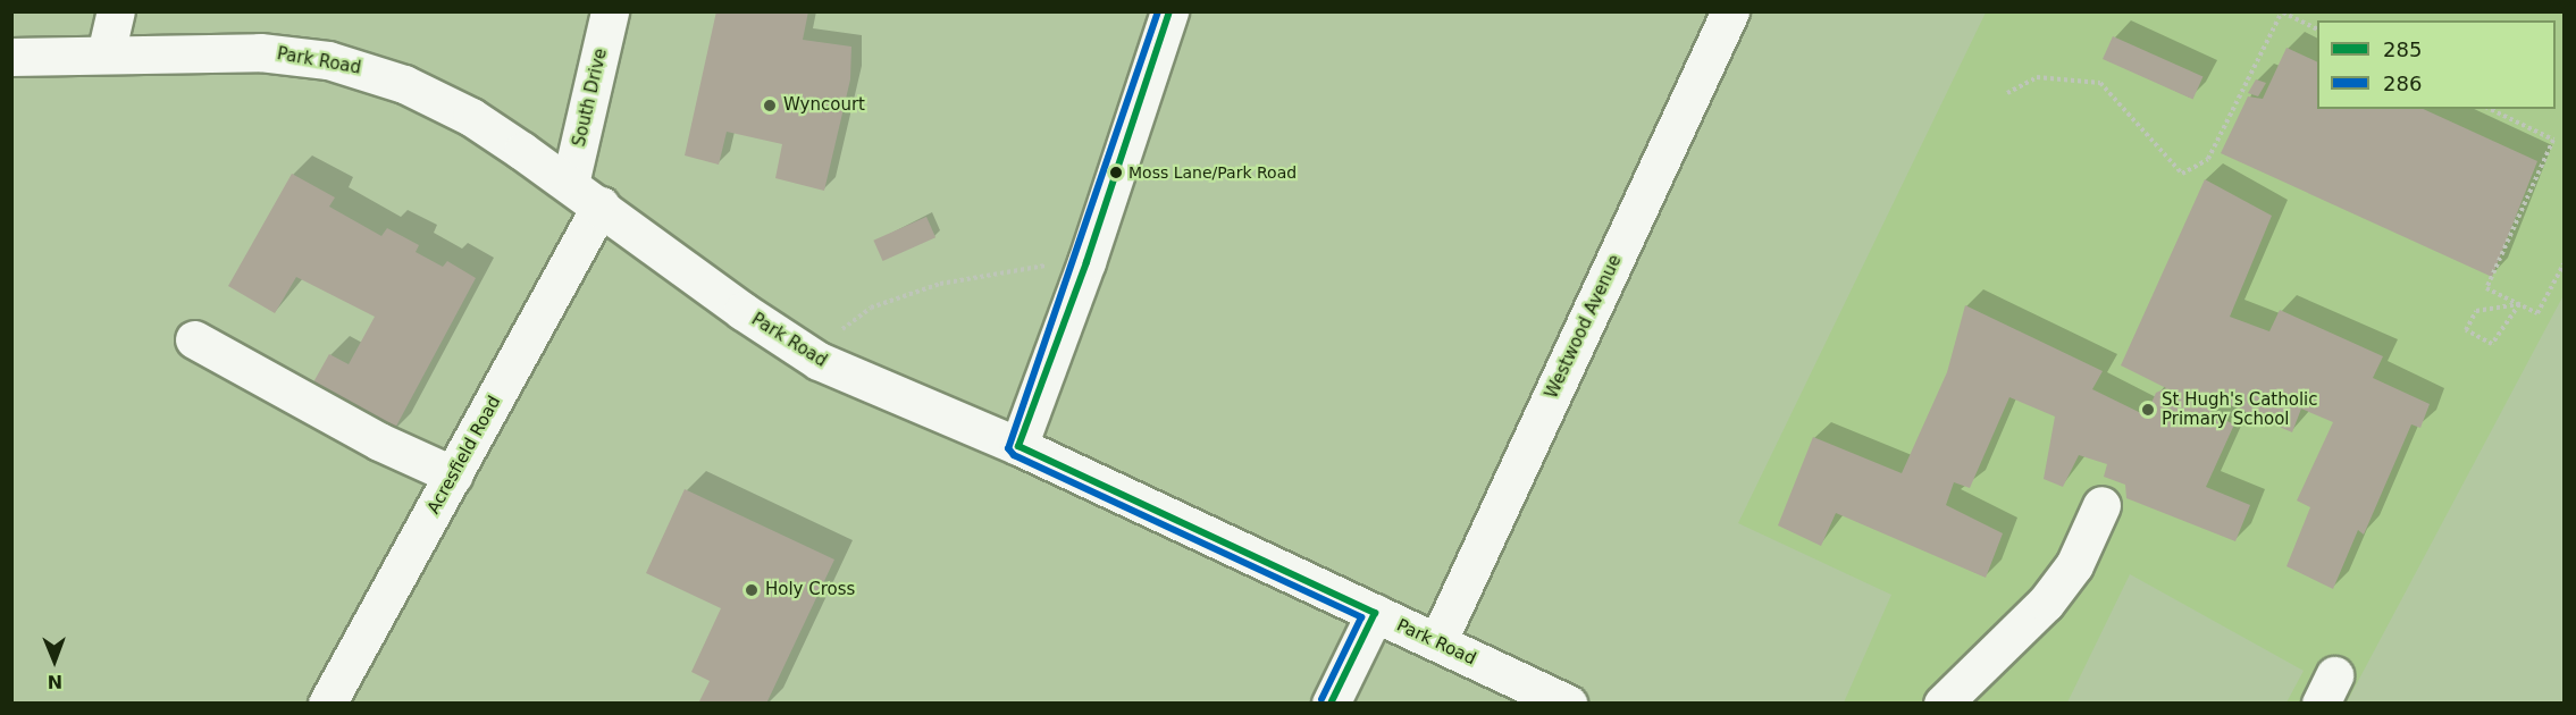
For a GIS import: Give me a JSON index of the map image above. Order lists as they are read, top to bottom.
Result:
{
  "streets": {
    "street": [
      "Park Road",
      "South Drive",
      "Westwood Avenue",
      "Acresfield Road"
    ]
  },
  "crossings": [
    ["Park Road", "South Drive"],
    ["Park Road", "Westwood Avenue"],
    ["Park Road", "Acresfield Road"]
  ],
  "places": [
    "Wyncourt",
    "Moss Lane/Park Road",
    "St Hugh's Catholic Primary School",
    "Holy Cross"
  ],
  "lines": ["transit line 285", "transit line 286"],
  "legend": ["285", "286"],
  "north": "bottom"
}
